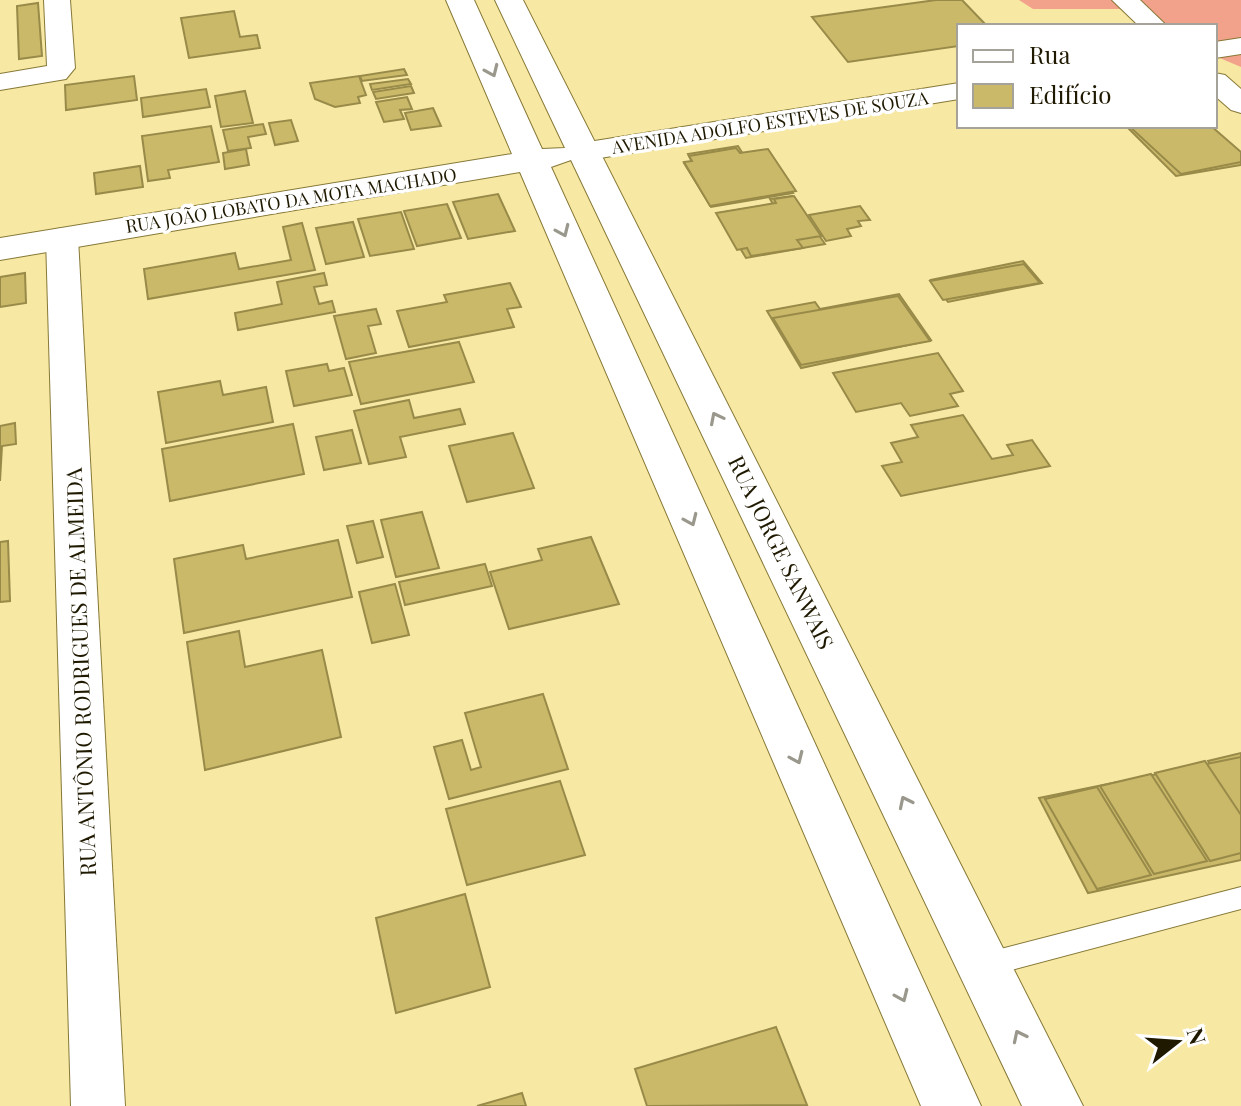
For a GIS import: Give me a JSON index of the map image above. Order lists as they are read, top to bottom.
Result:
{
  "streets": {
    "street": [
      "AVENIDA ADOLFO ESTEVES DE SOUZA",
      "RUA JOÃO LOBATO DA MOTA MACHADO",
      "RUA JORGE SANWAIS",
      "RUA ANTÔNIO RODRIGUES DE ALMEIDA"
    ]
  },
  "crossings": [
    ["AVENIDA ADOLFO ESTEVES DE SOUZA", "RUA JOÃO LOBATO DA MOTA MACHADO"],
    ["AVENIDA ADOLFO ESTEVES DE SOUZA", "RUA JORGE SANWAIS"],
    ["RUA JOÃO LOBATO DA MOTA MACHADO", "RUA JORGE SANWAIS"],
    ["RUA JOÃO LOBATO DA MOTA MACHADO", "RUA ANTÔNIO RODRIGUES DE ALMEIDA"]
  ],
  "legend": ["Rua", "Edifício"],
  "north": "right"
}
